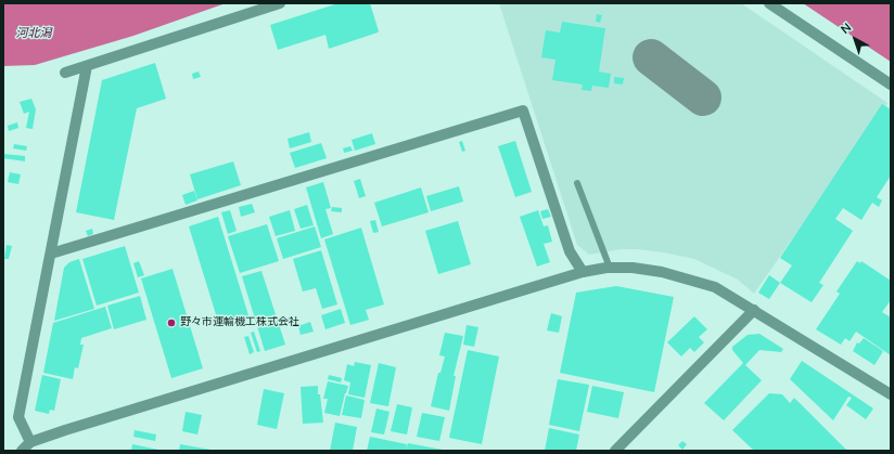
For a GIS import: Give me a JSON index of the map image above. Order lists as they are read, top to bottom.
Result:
{
  "water": ["河北潟"],
  "places": ["野々市運輸機工株式会社"],
  "north": "top left"
}
